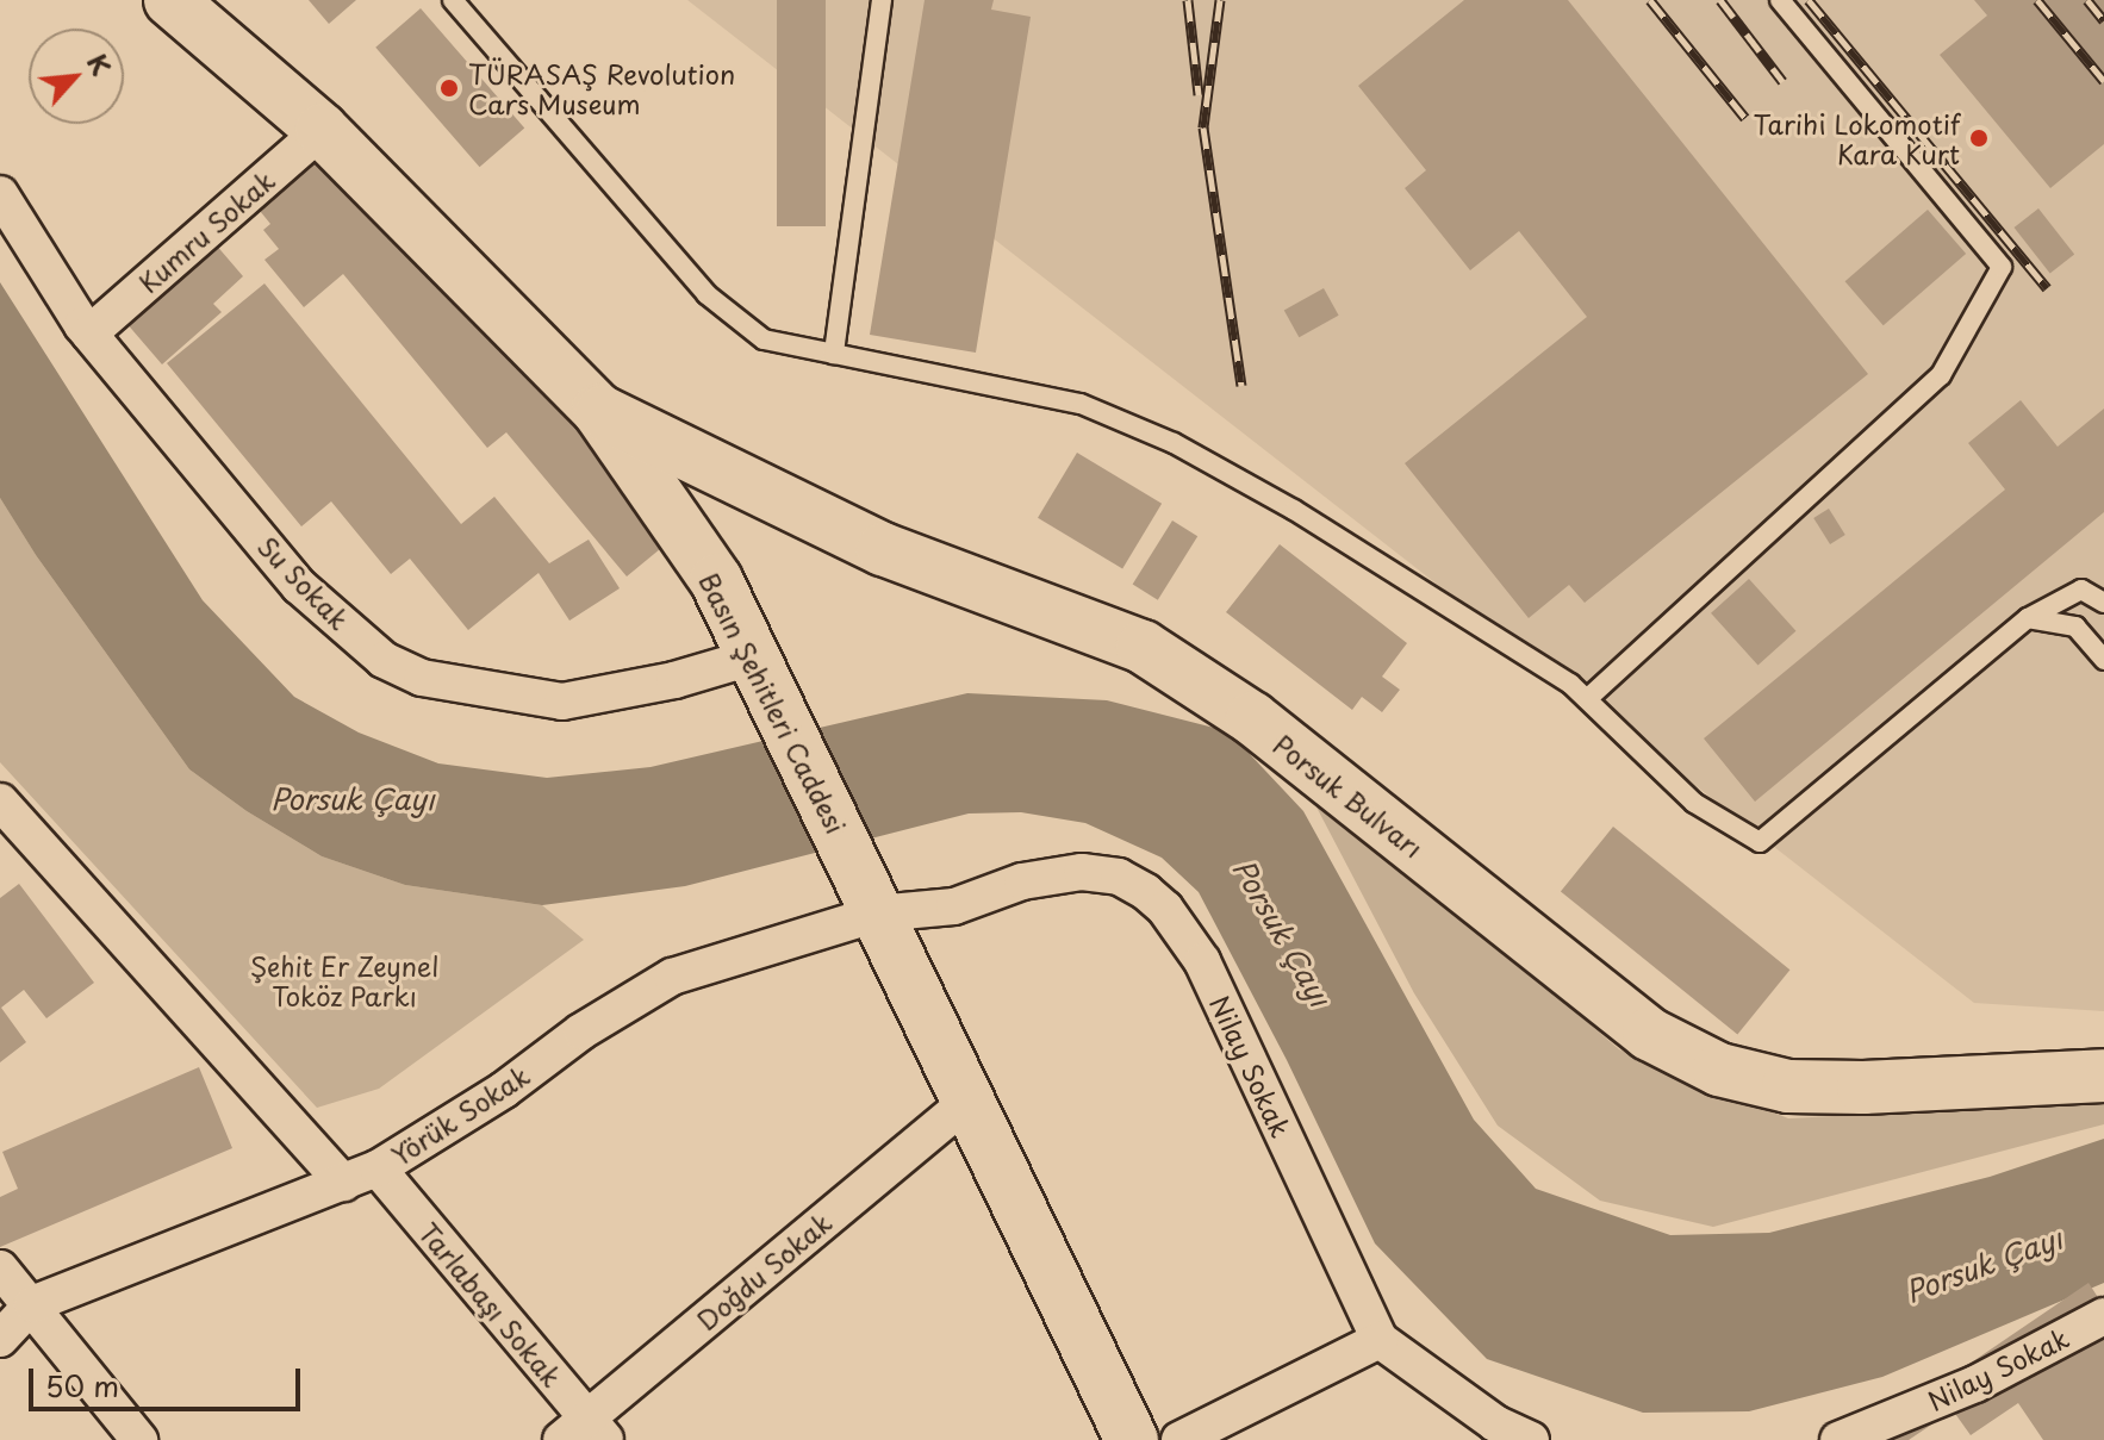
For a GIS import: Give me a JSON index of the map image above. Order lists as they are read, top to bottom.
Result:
{
  "streets": {
    "main road": ["Basın Şehitleri Caddesi", "Porsuk Bulvarı"],
    "street": [
      "Kumru Sokak",
      "Su Sokak",
      "Nilay Sokak",
      "Yörük Sokak",
      "Doğdu Sokak",
      "Tarlabaşı Sokak"
    ]
  },
  "crossings": [
    ["Kumru Sokak", "Su Sokak"],
    ["Kumru Sokak", "Basın Şehitleri Caddesi"],
    ["Su Sokak", "Basın Şehitleri Caddesi"],
    ["Basın Şehitleri Caddesi", "Porsuk Bulvarı"],
    ["Basın Şehitleri Caddesi", "Nilay Sokak"],
    ["Basın Şehitleri Caddesi", "Yörük Sokak"],
    ["Basın Şehitleri Caddesi", "Doğdu Sokak"],
    ["Nilay Sokak", "Yörük Sokak"],
    ["Yörük Sokak", "Tarlabaşı Sokak"],
    ["Doğdu Sokak", "Tarlabaşı Sokak"]
  ],
  "water": ["Porsuk Çayı"],
  "parks": ["Şehit Er Zeynel Toköz Parkı"],
  "places": ["TÜRASAŞ Revolution Cars Museum", "Tarihi Lokomotif Kara Kurt"],
  "scale_bar": "50 m",
  "north": "top right"
}
